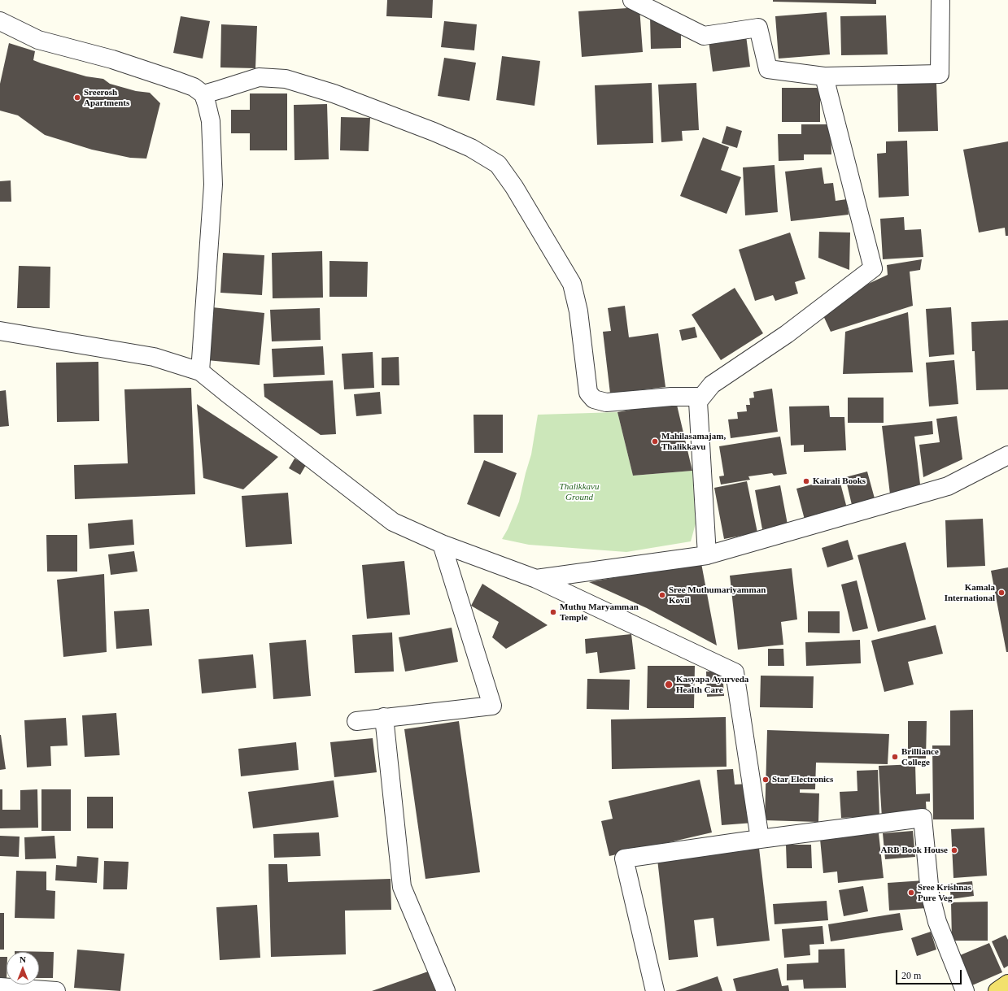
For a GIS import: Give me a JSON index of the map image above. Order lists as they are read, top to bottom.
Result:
{
  "parks": ["Thalikkavu Ground"],
  "places": [
    "Sreerosh Apartments",
    "Mahilasamajam, Thalikkavu",
    "Kairali Books",
    "Kamala International",
    "Sree Muthumariyamman Kovil",
    "Muthu Maryamman Temple",
    "Kasyapa Ayurveda Health Care",
    "Brilliance College",
    "Star Electronics",
    "ARB Book House",
    "Sree Krishnas Pure Veg"
  ],
  "scale_bar": "20 m",
  "north": "top"
}
